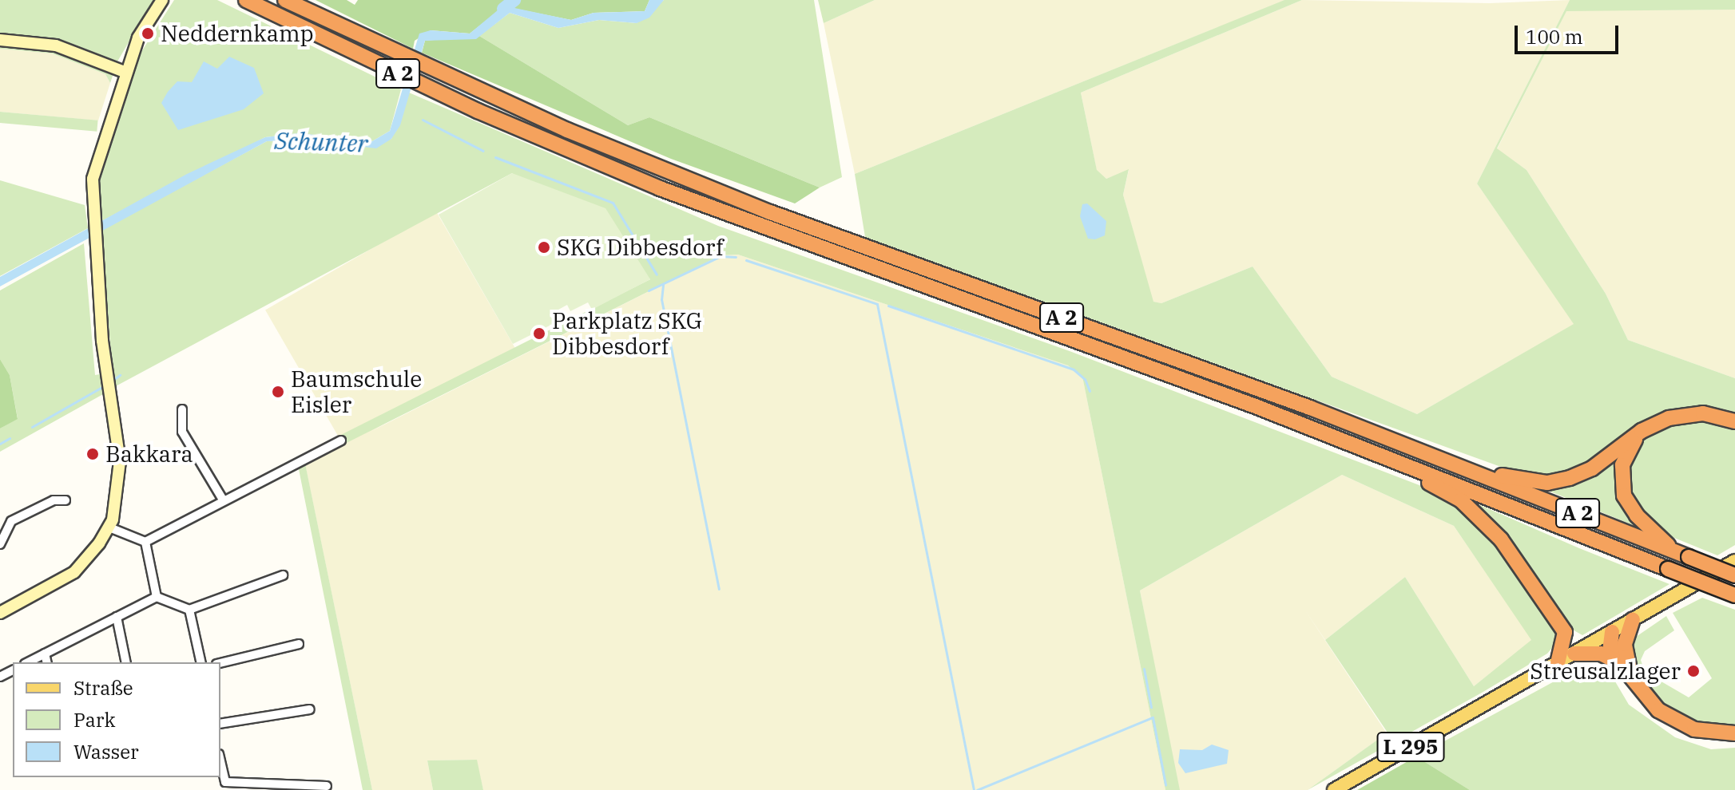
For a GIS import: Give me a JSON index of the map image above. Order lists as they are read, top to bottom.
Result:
{
  "streets": {
    "highway": ["A 2"],
    "main road": ["L 295"]
  },
  "water": ["Schunter"],
  "places": [
    "Neddernkamp",
    "SKG Dibbesdorf",
    "Parkplatz SKG Dibbesdorf",
    "Baumschule Eisler",
    "Bakkara",
    "Streusalzlager"
  ],
  "legend": ["Straße", "Park", "Wasser"],
  "scale_bar": "100 m"
}
